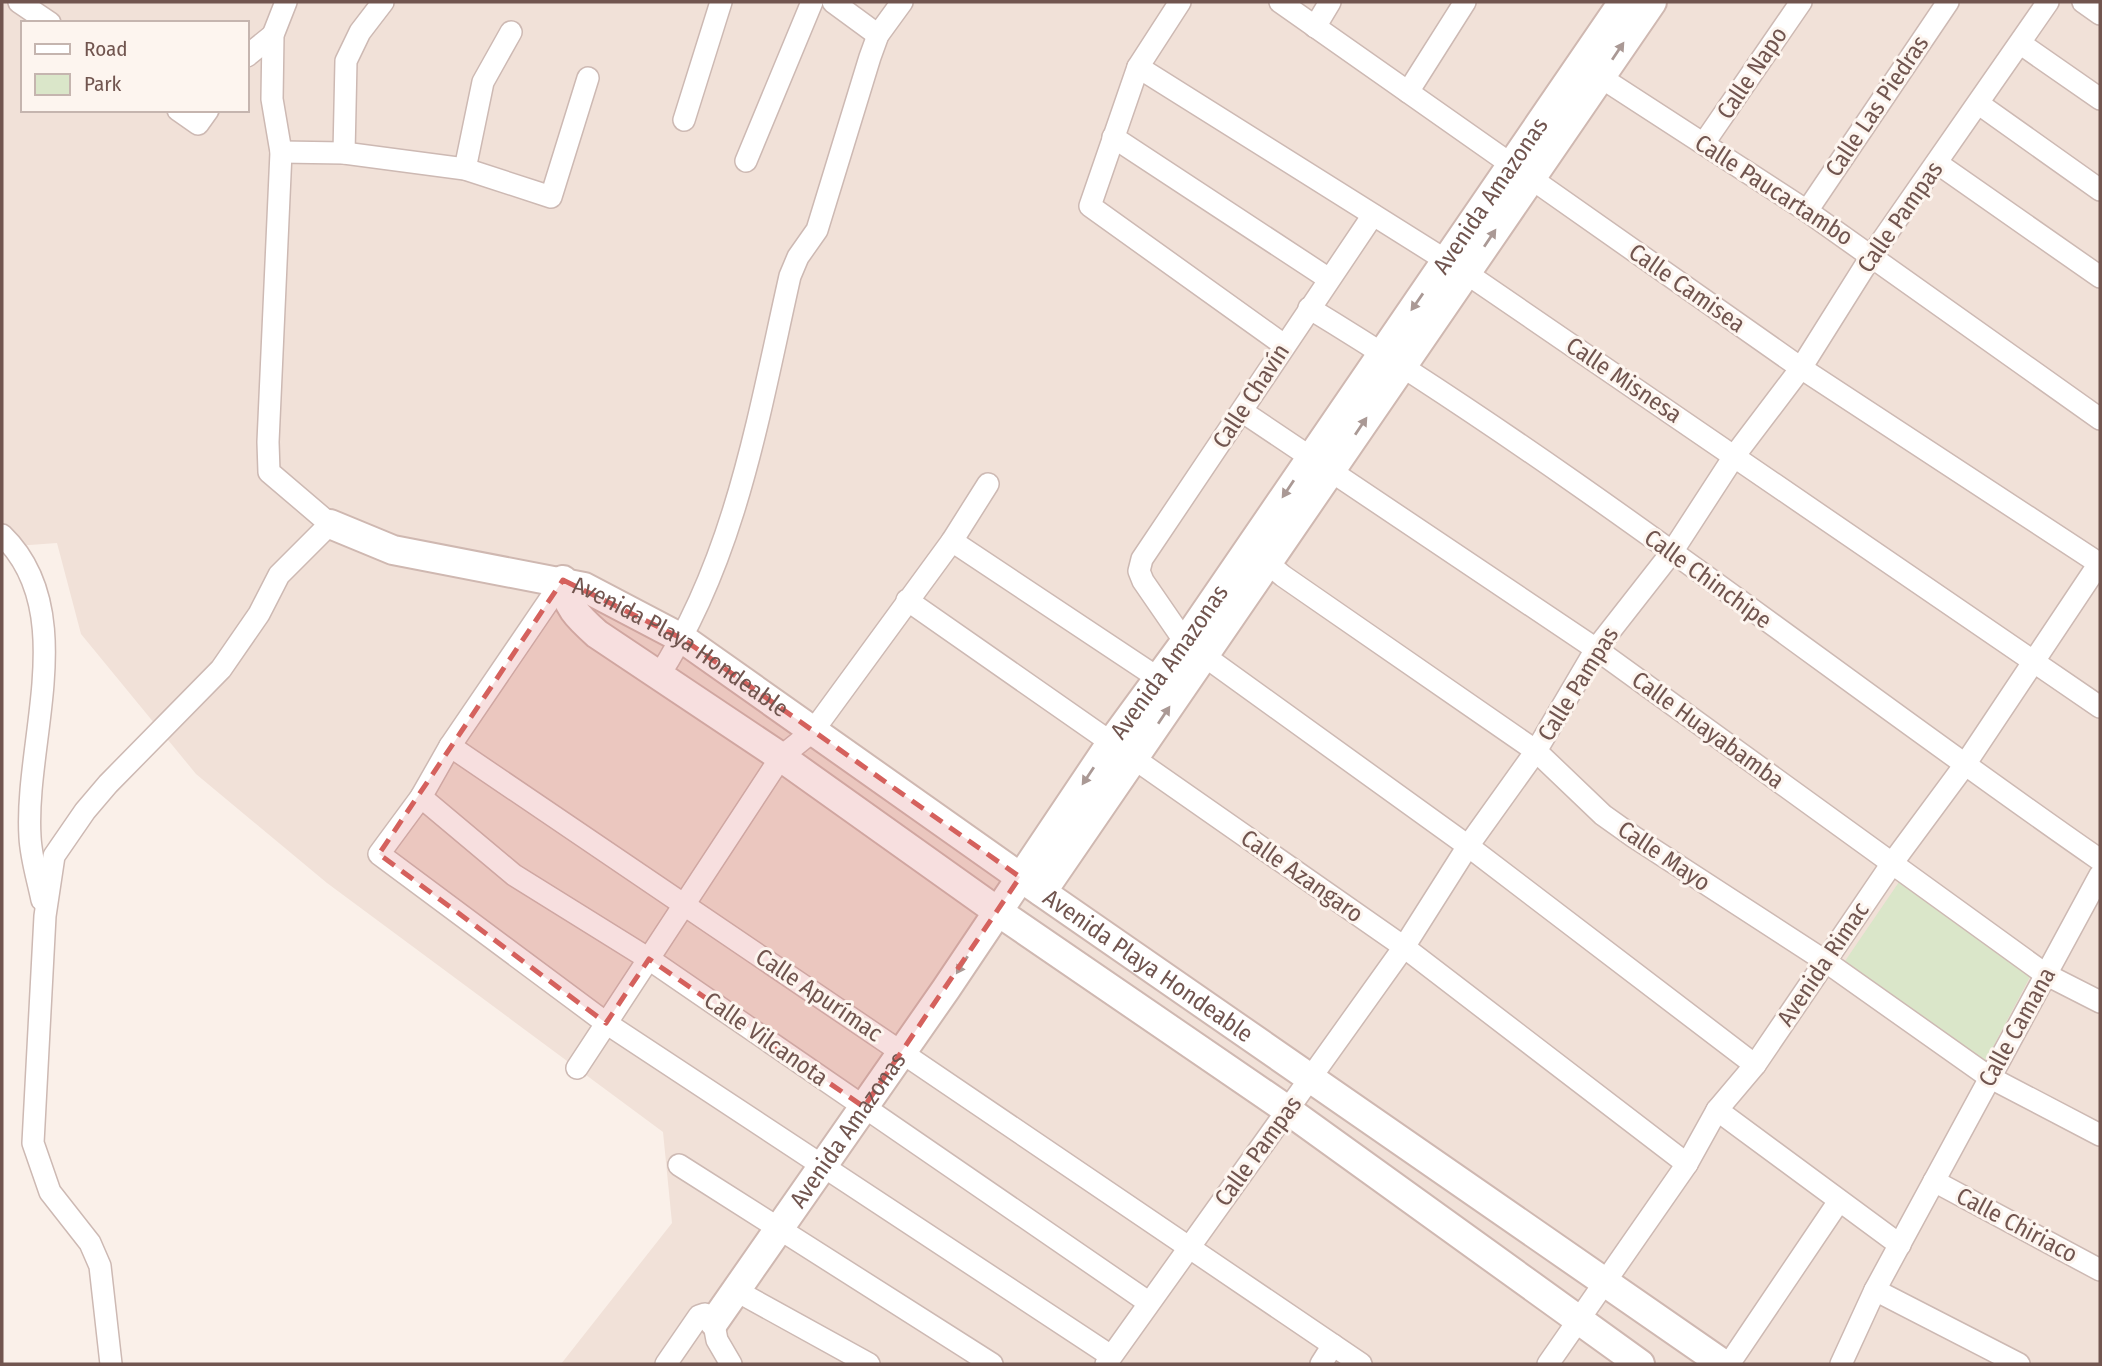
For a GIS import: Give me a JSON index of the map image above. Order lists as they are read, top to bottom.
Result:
{
  "streets": {
    "street": [
      "Calle Napo",
      "Calle Las Piedras",
      "Calle Paucartambo",
      "Avenida Amazonas",
      "Calle Pampas",
      "Calle Camisea",
      "Calle Misnesa",
      "Calle Chavín",
      "Calle Chinchipe",
      "Avenida Playa Hondeable",
      "Calle Huayabamba",
      "Calle Mayo",
      "Calle Azangaro",
      "Avenida Rimac",
      "Calle Apurímac",
      "Calle Camana",
      "Calle Vilcanota",
      "Calle Chiriaco"
    ]
  },
  "crossings": [
    ["Calle Napo", "Calle Paucartambo"],
    ["Calle Las Piedras", "Calle Paucartambo"],
    ["Calle Paucartambo", "Avenida Amazonas"],
    ["Calle Paucartambo", "Calle Pampas"],
    ["Avenida Amazonas", "Calle Camisea"],
    ["Avenida Amazonas", "Calle Misnesa"],
    ["Avenida Amazonas", "Calle Chavín"],
    ["Avenida Amazonas", "Calle Chinchipe"],
    ["Avenida Amazonas", "Avenida Playa Hondeable"],
    ["Avenida Amazonas", "Calle Huayabamba"],
    ["Avenida Amazonas", "Calle Mayo"],
    ["Avenida Amazonas", "Calle Azangaro"],
    ["Avenida Amazonas", "Calle Apurímac"],
    ["Avenida Amazonas", "Calle Vilcanota"],
    ["Calle Pampas", "Calle Camisea"],
    ["Calle Pampas", "Calle Misnesa"],
    ["Calle Pampas", "Calle Chinchipe"],
    ["Calle Pampas", "Avenida Playa Hondeable"],
    ["Calle Pampas", "Calle Huayabamba"],
    ["Calle Pampas", "Calle Mayo"],
    ["Calle Pampas", "Calle Azangaro"],
    ["Calle Pampas", "Calle Apurímac"],
    ["Calle Pampas", "Calle Vilcanota"],
    ["Calle Camisea", "Avenida Rimac"],
    ["Calle Misnesa", "Calle Chavín"],
    ["Calle Misnesa", "Avenida Rimac"],
    ["Calle Chavín", "Calle Chinchipe"],
    ["Calle Chavín", "Calle Huayabamba"],
    ["Calle Chinchipe", "Avenida Rimac"],
    ["Avenida Playa Hondeable", "Avenida Rimac"],
    ["Calle Huayabamba", "Avenida Rimac"],
    ["Calle Huayabamba", "Calle Camana"],
    ["Calle Mayo", "Avenida Rimac"],
    ["Calle Mayo", "Calle Camana"],
    ["Calle Azangaro", "Avenida Rimac"],
    ["Calle Camana", "Calle Chiriaco"]
  ],
  "legend": ["Road", "Park"]
}
